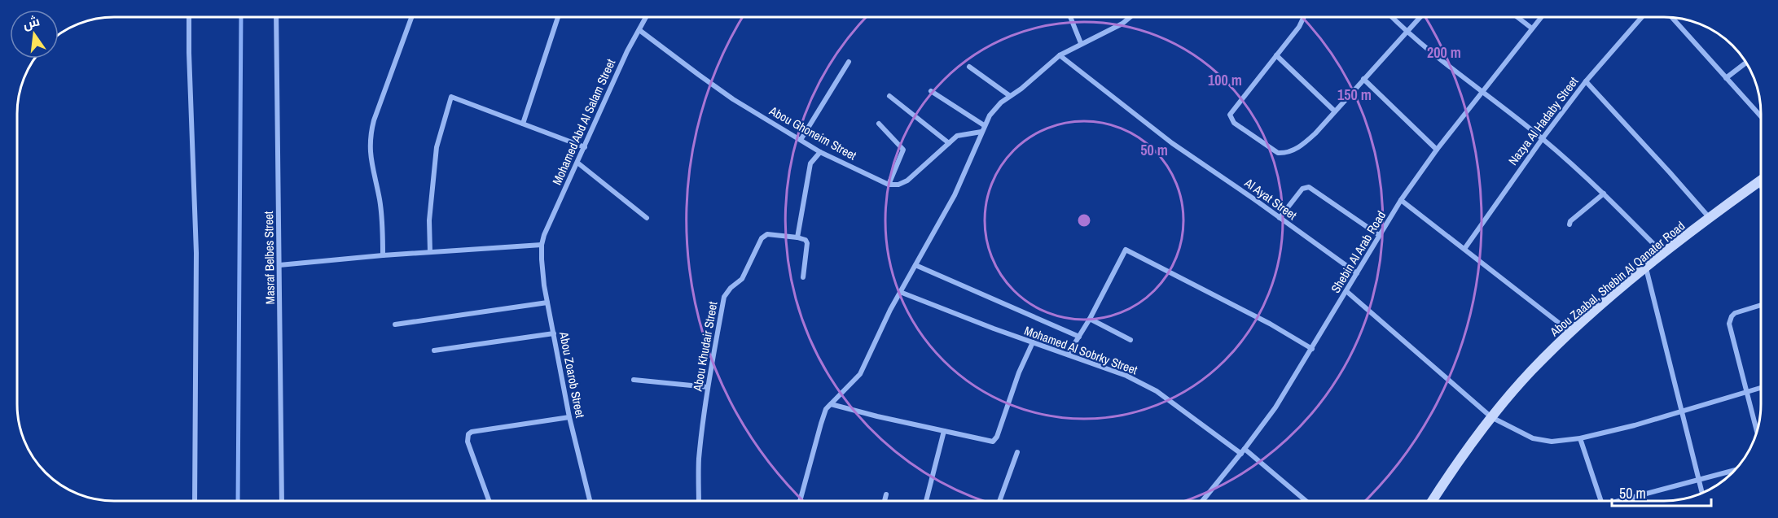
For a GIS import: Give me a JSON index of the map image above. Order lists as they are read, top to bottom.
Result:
{
  "streets": {
    "street": [
      "Nazya Al Hadaby Street",
      "Mohamed Abd Al Salam Street",
      "Abou Ghoneim Street",
      "Al Ayat Street",
      "Shebin Al Arab Road",
      "Masraf Belbes Street",
      "Abou Zaabal, Shebin Al Qanater Road",
      "Abou Khudair Street",
      "Mohamed Al Sobrky Street",
      "Abou Zoarob Street"
    ]
  },
  "crossings": [
    ["Mohamed Abd Al Salam Street", "Abou Ghoneim Street"],
    ["Mohamed Abd Al Salam Street", "Abou Zoarob Street"],
    ["Al Ayat Street", "Shebin Al Arab Road"],
    ["Shebin Al Arab Road", "Mohamed Al Sobrky Street"]
  ],
  "scale_bar": "50 m",
  "north": "top",
  "rings": [
    "200 m",
    "100 m",
    "150 m",
    "50 m"
  ]
}
